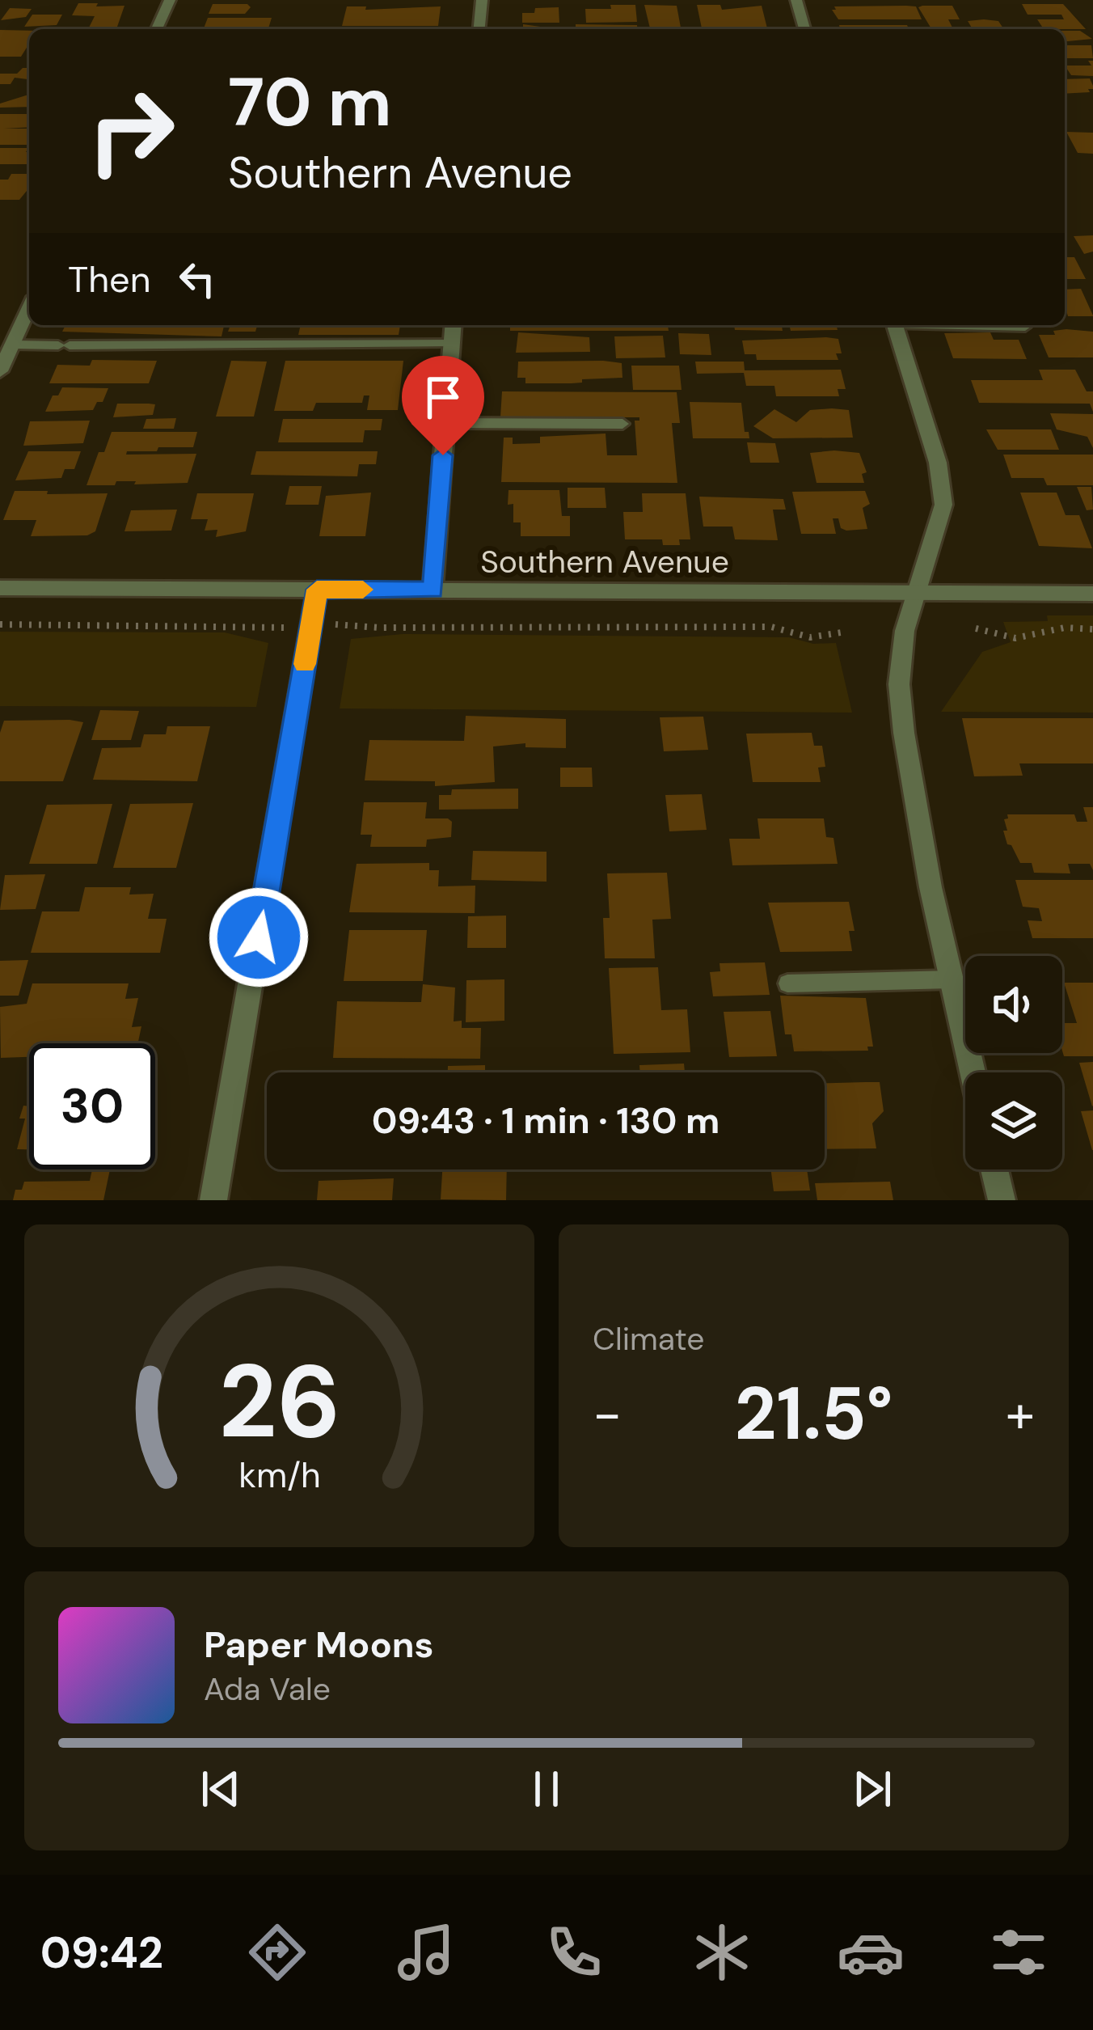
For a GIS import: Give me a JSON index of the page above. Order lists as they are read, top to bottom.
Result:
{
  "streets": {
    "street": ["Southern Avenue"]
  },
  "page": {
    "turn": ["70 m", "Southern Avenue"],
    "then": "Then",
    "limit": "30",
    "trip": "09:43 · 1 min · 130 m",
    "tile": "Climate",
    "heat": ["−", "21.5°", "+"],
    "song": ["Paper Moons", "Ada Vale"],
    "tabs": "09:42",
    "gauge": ["26", "km/h"]
  }
}
